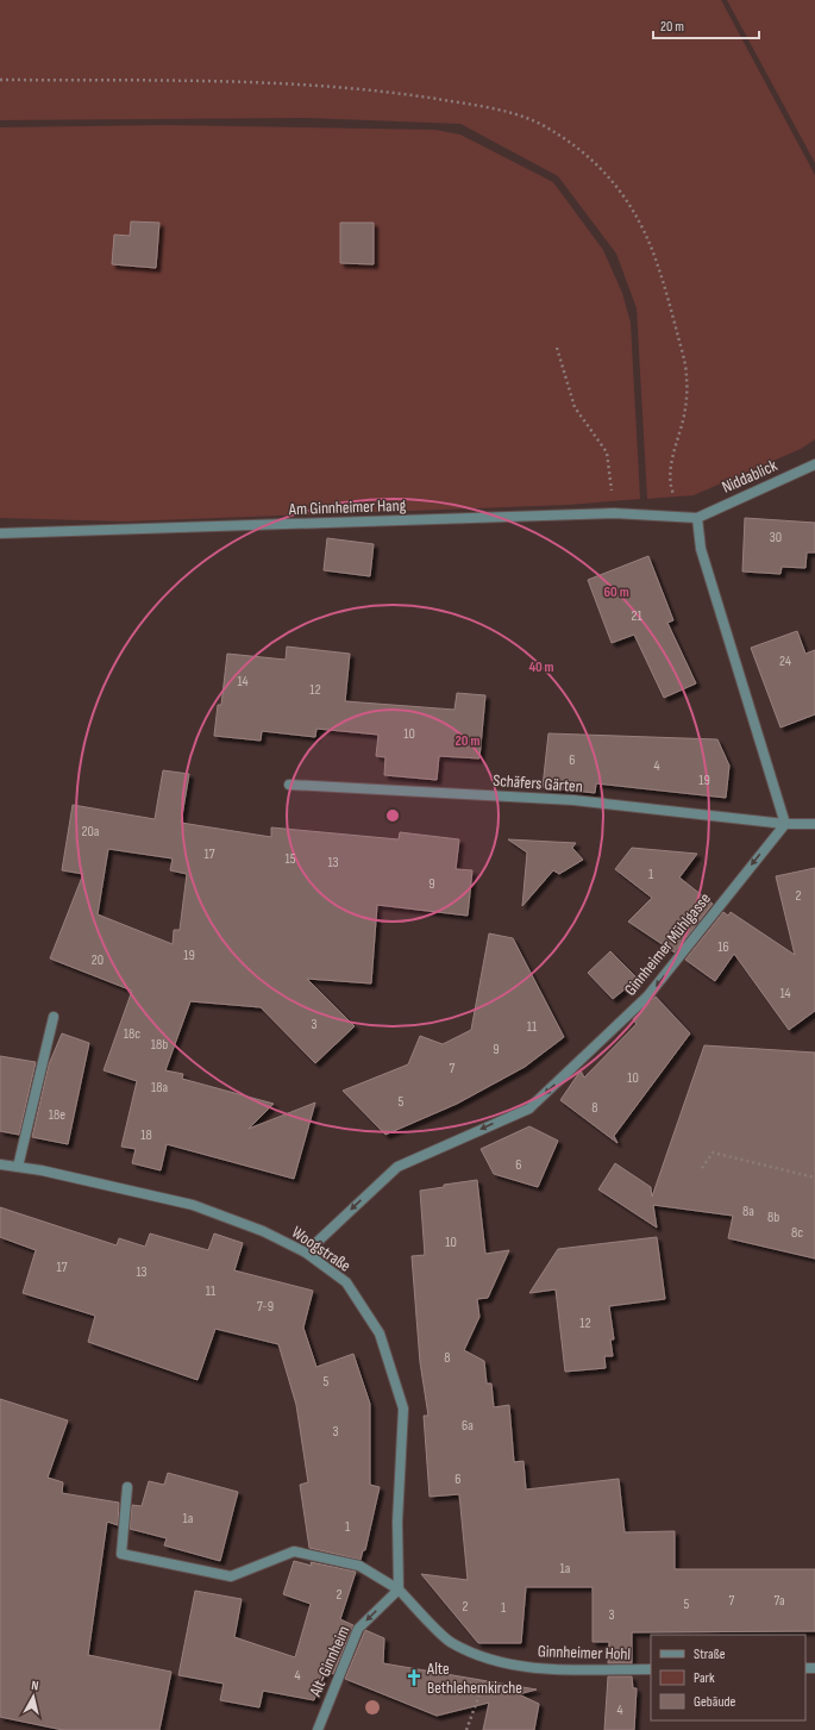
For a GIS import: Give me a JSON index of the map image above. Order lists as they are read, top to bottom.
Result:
{
  "streets": {
    "street": [
      "Niddablick",
      "Am Ginnheimer Hang",
      "Schäfers Gärten",
      "Ginnheimer Mühlgasse",
      "Woogstraße",
      "Ginnheimer Hohl",
      "Alt-Ginnheim"
    ]
  },
  "crossings": [
    ["Niddablick", "Am Ginnheimer Hang"],
    ["Schäfers Gärten", "Ginnheimer Mühlgasse"],
    ["Ginnheimer Mühlgasse", "Woogstraße"],
    ["Woogstraße", "Ginnheimer Hohl"],
    ["Woogstraße", "Alt-Ginnheim"],
    ["Ginnheimer Hohl", "Alt-Ginnheim"]
  ],
  "one_way": ["Ginnheimer Mühlgasse", "Alt-Ginnheim"],
  "places": {
    "church": ["Alte Bethlehemkirche"]
  },
  "house_numbers": [
    "30",
    "21",
    "24",
    "14",
    "12",
    "10",
    "6",
    "4",
    "19",
    "20a",
    "17",
    "15",
    "13",
    "1",
    "9",
    "2",
    "16",
    "19",
    "20",
    "14",
    "3",
    "11",
    "18c",
    "18b",
    "9",
    "7",
    "10",
    "18a",
    "5",
    "8",
    "18e",
    "18",
    "6",
    "8a",
    "8b",
    "8c",
    "10",
    "17",
    "13",
    "11",
    "7-9",
    "12",
    "8",
    "5",
    "6a",
    "3",
    "6",
    "1a",
    "1",
    "1a",
    "2",
    "7",
    "7a",
    "5",
    "2",
    "1",
    "3",
    "4",
    "4"
  ],
  "legend": ["Straße", "Park", "Gebäude"],
  "scale_bar": "20 m",
  "north": "top",
  "rings": ["60 m", "40 m", "20 m"]
}
